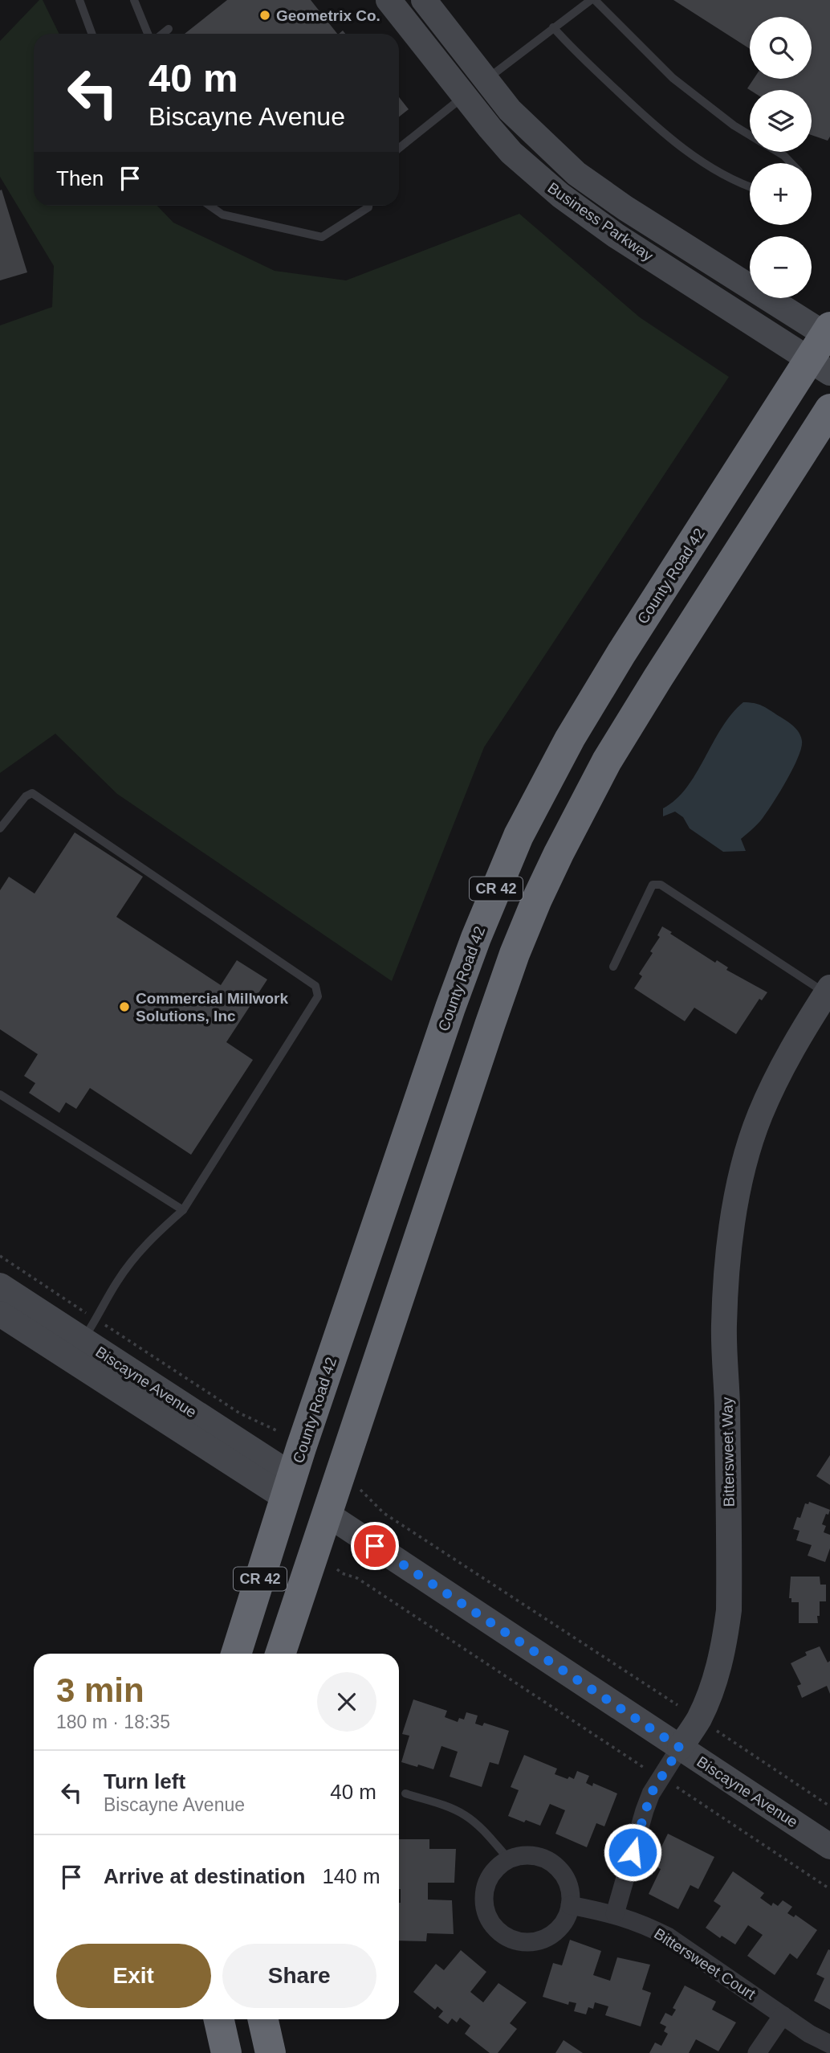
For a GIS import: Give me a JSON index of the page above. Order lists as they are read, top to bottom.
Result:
{
  "streets": {
    "highway": ["County Road 42", "CR 42"],
    "street": [
      "Business Parkway",
      "Biscayne Avenue",
      "Bittersweet Way",
      "Bittersweet Court"
    ]
  },
  "crossings": [
    ["Business Parkway", "County Road 42"],
    ["County Road 42", "Biscayne Avenue"],
    ["CR 42", "Biscayne Avenue"],
    ["Biscayne Avenue", "Bittersweet Way"],
    ["Bittersweet Way", "Bittersweet Court"]
  ],
  "places": ["Geometrix Co.", "Commercial Millwork Solutions, Inc"],
  "page": {
    "map_buttons": ["+", "−"],
    "turn": ["40 m", "Biscayne Avenue"],
    "then": "Then",
    "heading": ["3 min", "180 m · 18:35"],
    "list": [
      {
        "name": "Turn left",
        "note": "Biscayne Avenue",
        "value": "40 m"
      },
      {
        "name": "Arrive at destination",
        "value": "140 m"
      }
    ],
    "buttons": ["Exit", "Share"]
  }
}
